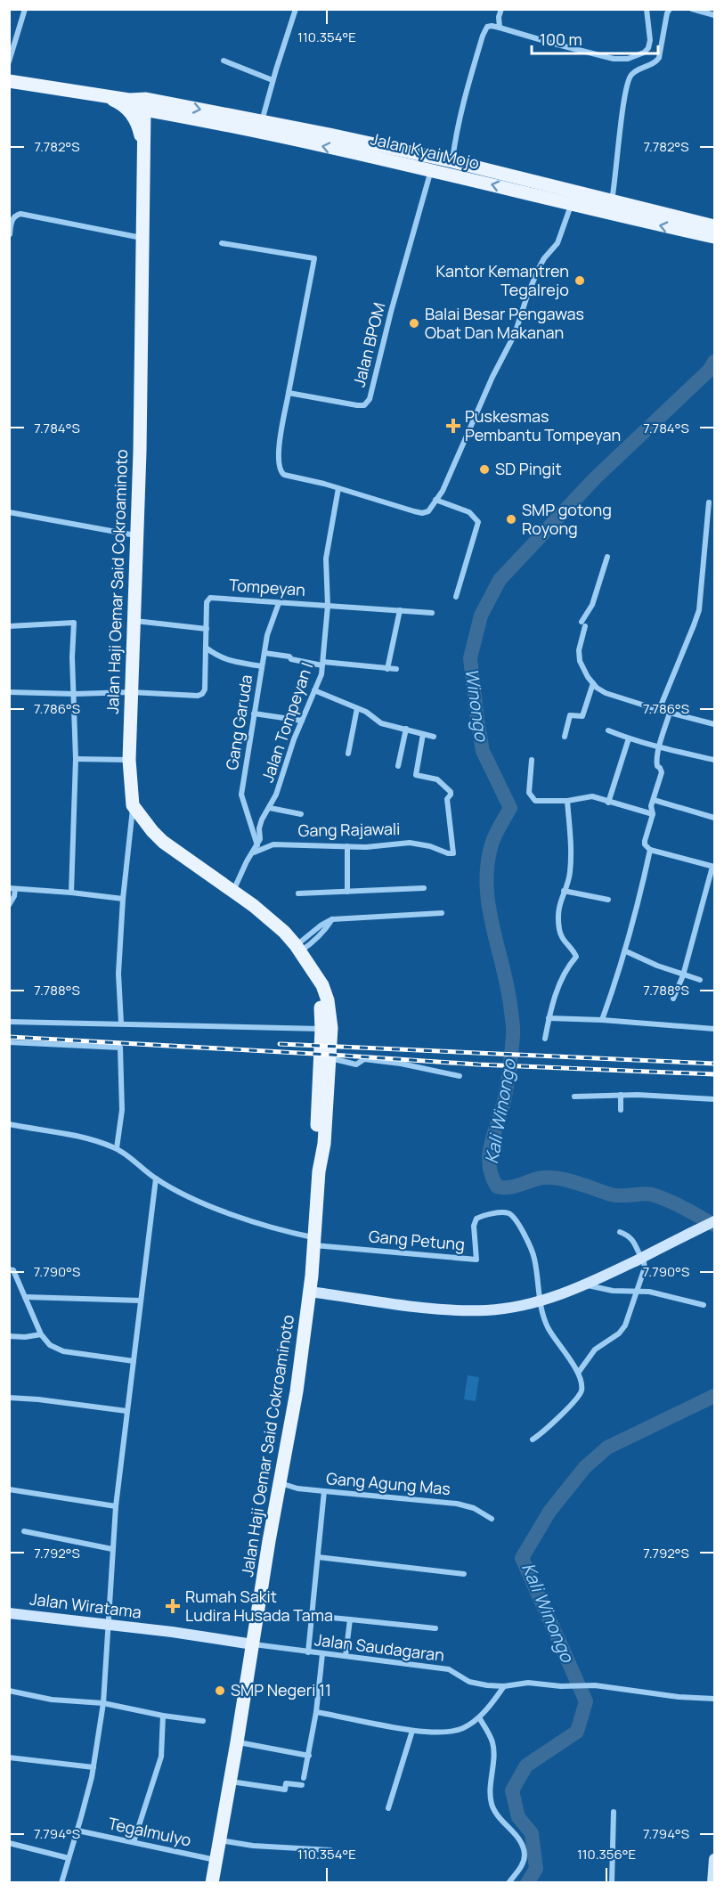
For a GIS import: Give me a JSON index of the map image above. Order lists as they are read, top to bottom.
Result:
{
  "streets": {
    "main road": ["Jalan Kyai Mojo", "Jalan Haji Oemar Said Cokroaminoto", "Jalan Wiratama"],
    "street": [
      "Jalan BPOM",
      "Tompeyan",
      "Gang Garuda",
      "Jalan Tompeyan I",
      "Gang Rajawali",
      "Gang Petung",
      "Gang Agung Mas",
      "Jalan Saudagaran",
      "Tegalmulyo"
    ]
  },
  "crossings": [
    ["Jalan Kyai Mojo", "Jalan BPOM"],
    ["Jalan Kyai Mojo", "Jalan Haji Oemar Said Cokroaminoto"],
    ["Jalan Haji Oemar Said Cokroaminoto", "Jalan Tompeyan I"],
    ["Jalan Haji Oemar Said Cokroaminoto", "Gang Petung"],
    ["Jalan Haji Oemar Said Cokroaminoto", "Gang Agung Mas"],
    ["Jalan Haji Oemar Said Cokroaminoto", "Jalan Wiratama"],
    ["Jalan Haji Oemar Said Cokroaminoto", "Jalan Saudagaran"],
    ["Jalan Haji Oemar Said Cokroaminoto", "Tegalmulyo"],
    ["Tompeyan", "Gang Garuda"],
    ["Tompeyan", "Jalan Tompeyan I"],
    ["Gang Garuda", "Jalan Tompeyan I"],
    ["Jalan Tompeyan I", "Gang Rajawali"],
    ["Jalan Wiratama", "Jalan Saudagaran"]
  ],
  "water": ["Winongo", "Kali Winongo"],
  "places": {
    "other": [
      "Kantor Kemantren Tegalrejo",
      "Balai Besar Pengawas Obat Dan Makanan",
      "SD Pingit",
      "SMP gotong Royong",
      "SMP Negeri 11"
    ],
    "health": ["Puskesmas Pembantu Tompeyan", "Rumah Sakit Ludira Husada Tama"]
  },
  "scale_bar": "100 m",
  "coordinates": [
    "110.354°E",
    "7.782°S",
    "7.784°S",
    "7.786°S",
    "7.788°S",
    "7.790°S",
    "7.792°S",
    "7.794°S",
    "110.356°E"
  ]
}
